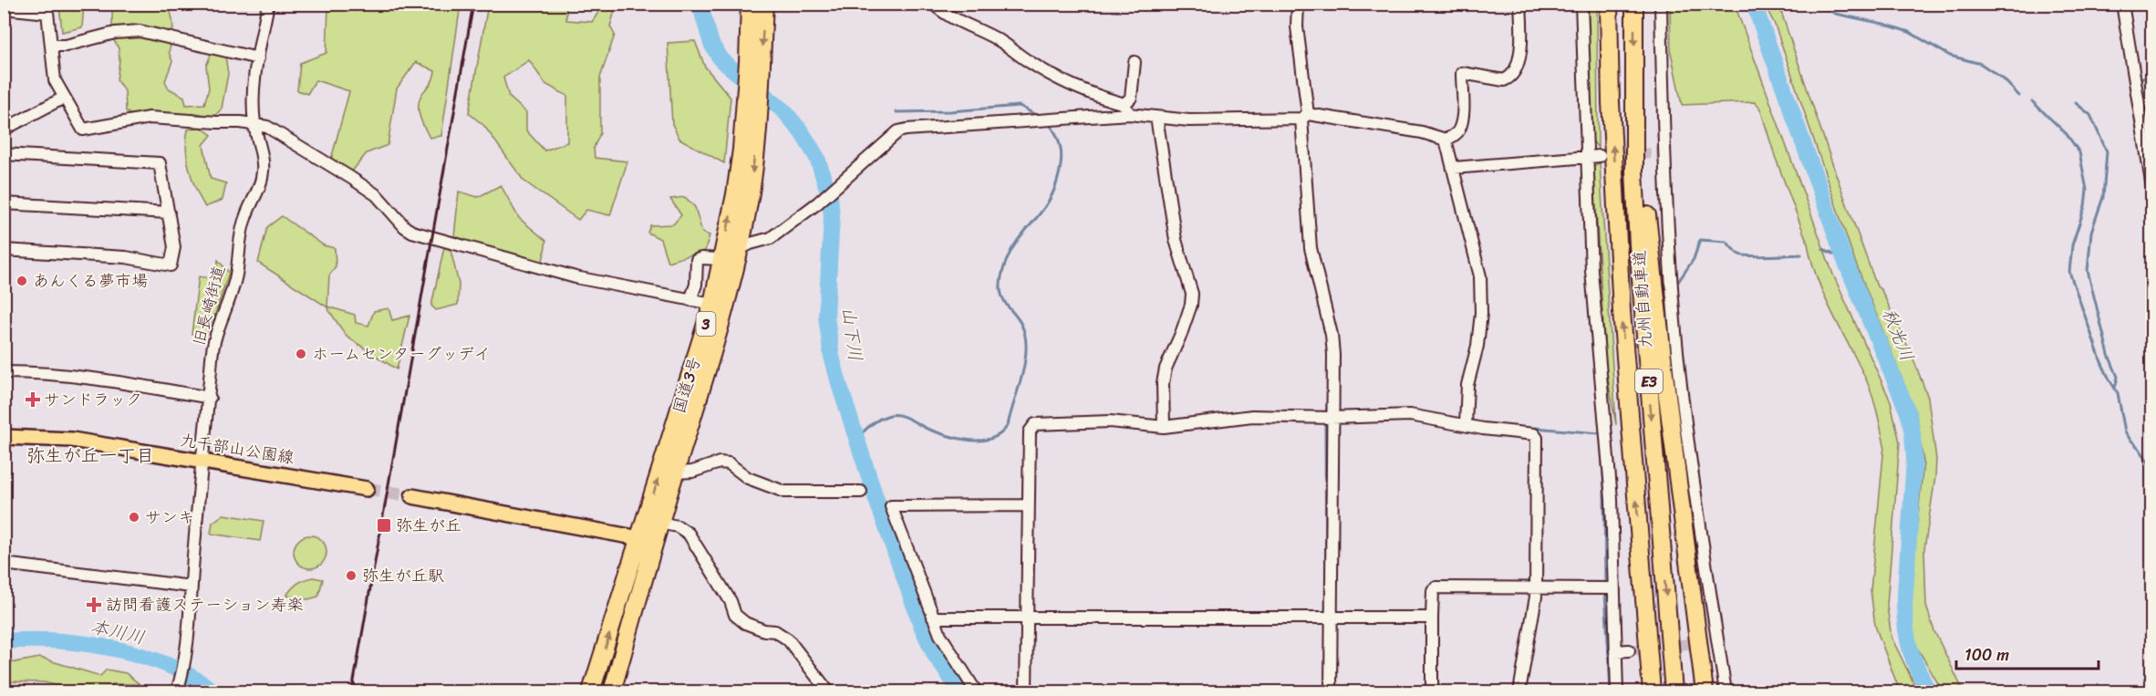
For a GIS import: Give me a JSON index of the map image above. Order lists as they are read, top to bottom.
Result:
{
  "streets": {
    "highway": [
      "九州自動車道",
      "3",
      "E3",
      "国道3号"
    ],
    "main road": ["九千部山公園線"],
    "street": ["旧長崎街道"]
  },
  "crossings": [
    ["旧長崎街道", "九千部山公園線"]
  ],
  "districts": ["弥生が丘一丁目"],
  "water": ["山下川", "秋光川", "本川川"],
  "places": {
    "other": [
      "あんくる夢市場",
      "ホームセンターグッデイ",
      "サンキ",
      "弥生が丘駅"
    ],
    "health": ["サンドラック", "訪問看護ステーション寿楽"],
    "transit": ["弥生が丘"]
  },
  "scale_bar": "100 m"
}
